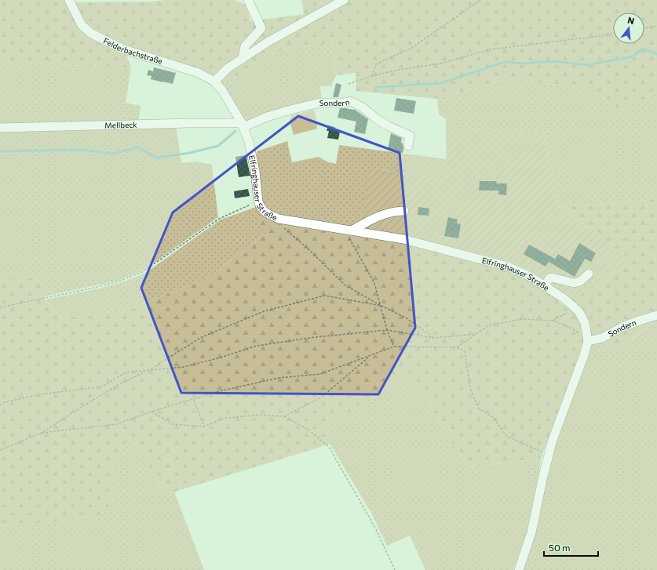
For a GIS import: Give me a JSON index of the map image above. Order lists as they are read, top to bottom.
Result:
{
  "streets": {
    "street": [
      "Felderbachstraße",
      "Sondern",
      "Mellbeck",
      "Elfringhauser Straße"
    ]
  },
  "crossings": [
    ["Felderbachstraße", "Sondern"],
    ["Felderbachstraße", "Mellbeck"],
    ["Felderbachstraße", "Elfringhauser Straße"],
    ["Sondern", "Mellbeck"],
    ["Sondern", "Elfringhauser Straße"],
    ["Mellbeck", "Elfringhauser Straße"]
  ],
  "scale_bar": "50 m",
  "north": "top"
}
